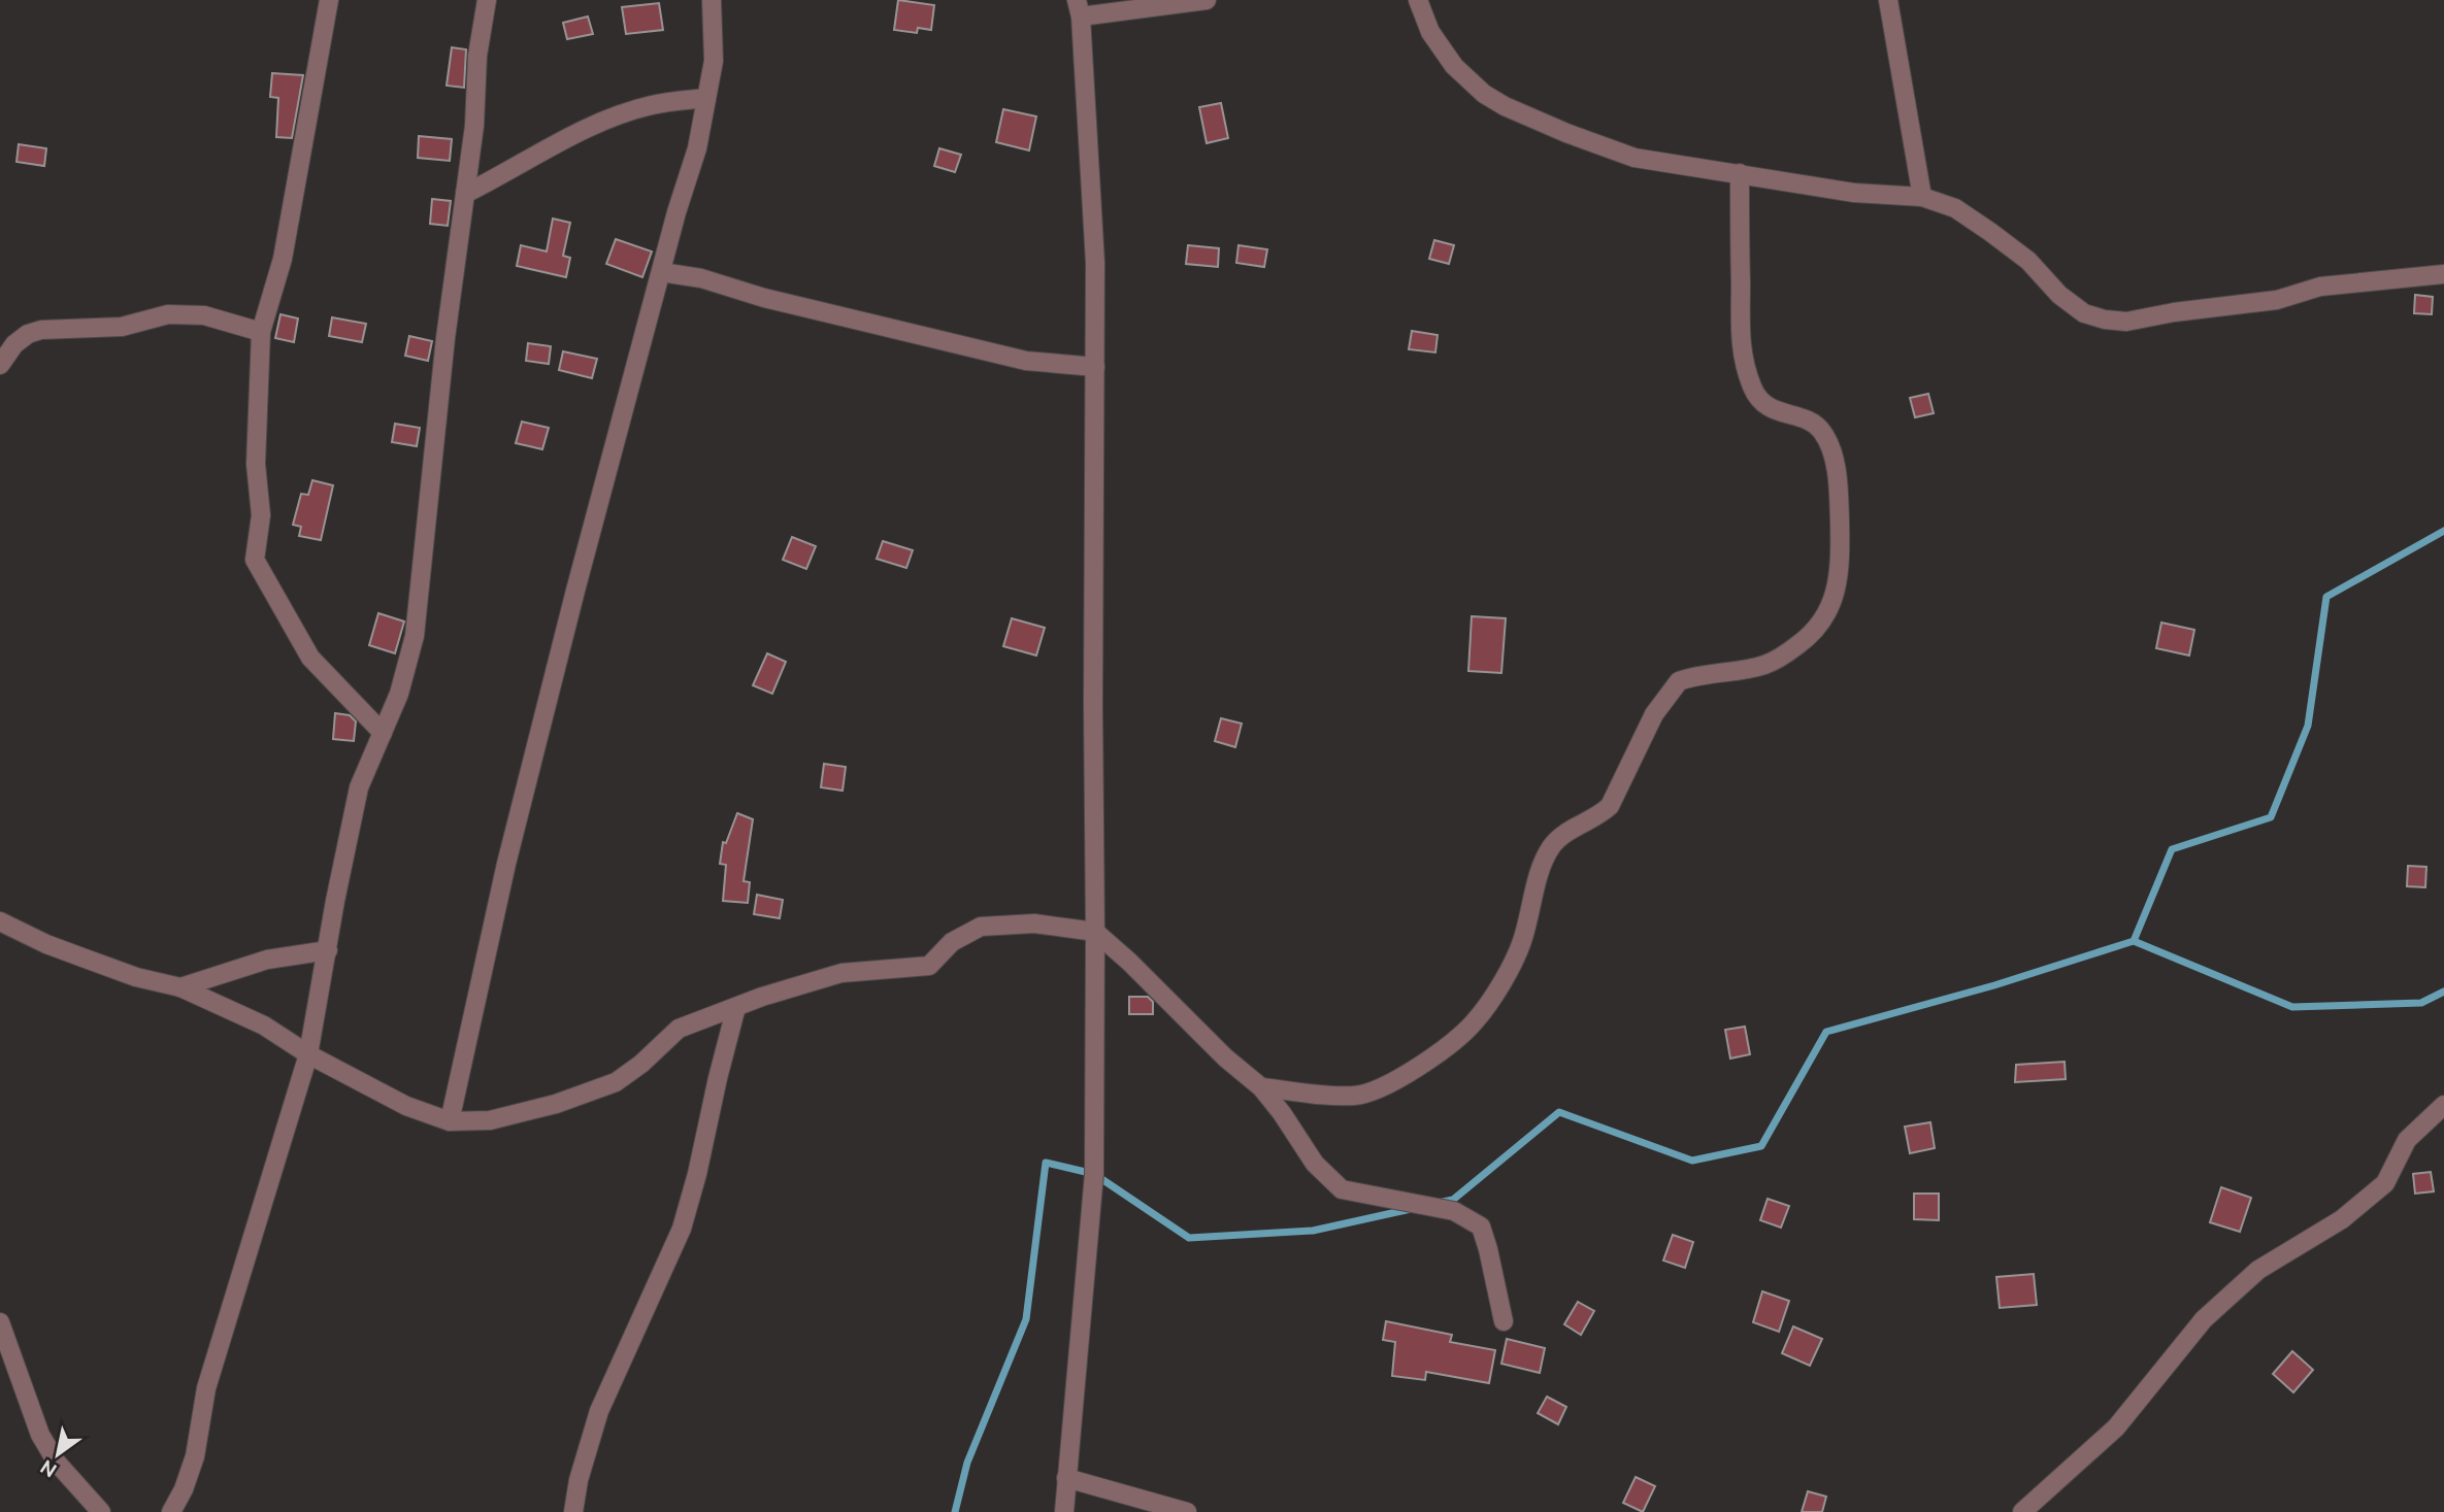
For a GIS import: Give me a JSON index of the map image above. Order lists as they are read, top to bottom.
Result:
{
  "north": "bottom left"
}
